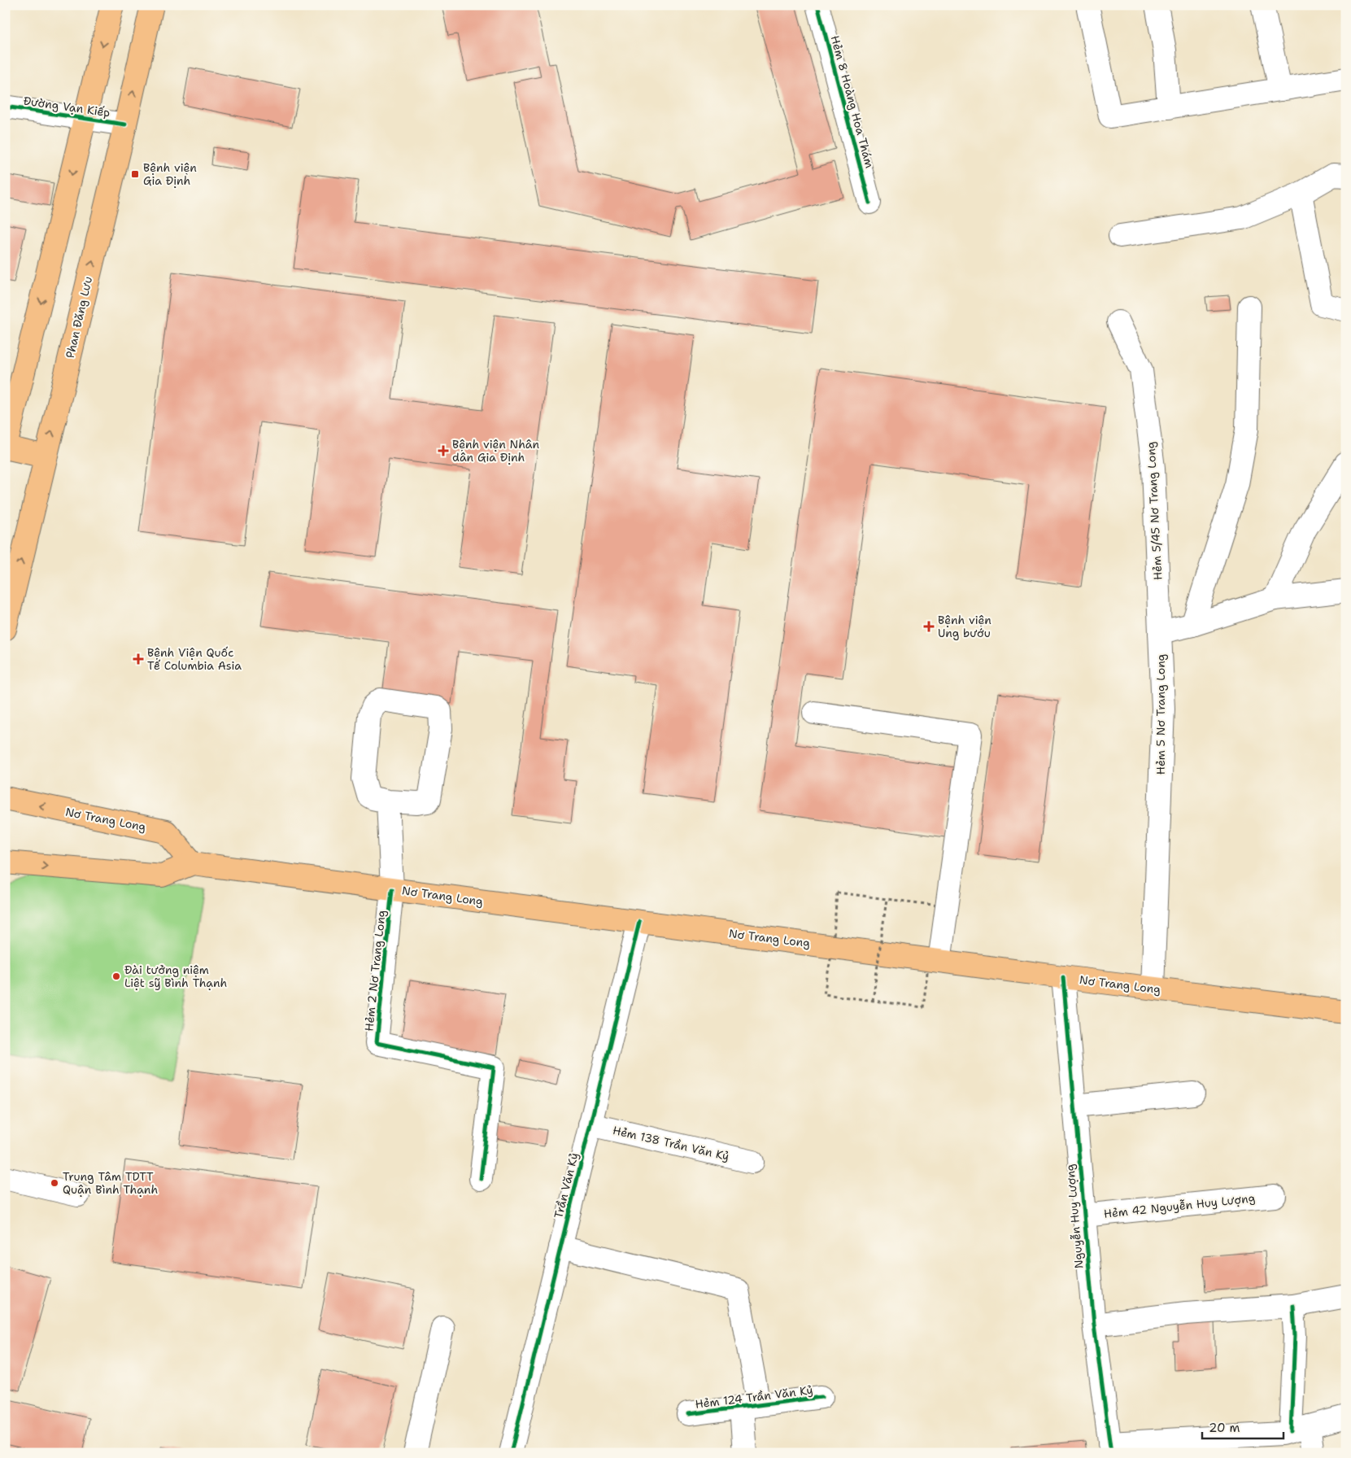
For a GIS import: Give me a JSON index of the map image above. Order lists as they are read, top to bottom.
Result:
{
  "streets": {
    "main road": ["Phan Đăng Lưu", "Nơ Trang Long"],
    "street": [
      "Hẻm 8 Hoàng Hoa Thám",
      "Đường Vạn Kiếp",
      "Hẻm 5/45 Nơ Trang Long",
      "Hẻm 5 Nơ Trang Long",
      "Hẻm 2 Nơ Trang Long",
      "Hẻm 138 Trần Văn Kỷ",
      "Trần Văn Kỷ",
      "Hẻm 42 Nguyễn Huy Lượng",
      "Nguyễn Huy Lượng",
      "Hẻm 124 Trần Văn Kỷ"
    ]
  },
  "crossings": [
    ["Đường Vạn Kiếp", "Phan Đăng Lưu"],
    ["Hẻm 5/45 Nơ Trang Long", "Hẻm 5 Nơ Trang Long"],
    ["Hẻm 5 Nơ Trang Long", "Nơ Trang Long"],
    ["Nơ Trang Long", "Hẻm 2 Nơ Trang Long"],
    ["Nơ Trang Long", "Trần Văn Kỷ"],
    ["Nơ Trang Long", "Nguyễn Huy Lượng"],
    ["Hẻm 138 Trần Văn Kỷ", "Trần Văn Kỷ"],
    ["Trần Văn Kỷ", "Hẻm 124 Trần Văn Kỷ"],
    ["Hẻm 42 Nguyễn Huy Lượng", "Nguyễn Huy Lượng"]
  ],
  "places": {
    "transit": ["Bệnh viện Gia Định"],
    "health": ["Bệnh viện Nhân dân Gia Định", "Bệnh viện Ung bướu", "Bệnh Viện Quốc Tế Columbia Asia"],
    "other": ["Đài tưởng niệm Liệt sỹ Bình Thạnh", "Trung Tâm TDTT Quận Bình Thạnh"]
  },
  "scale_bar": "20 m"
}
